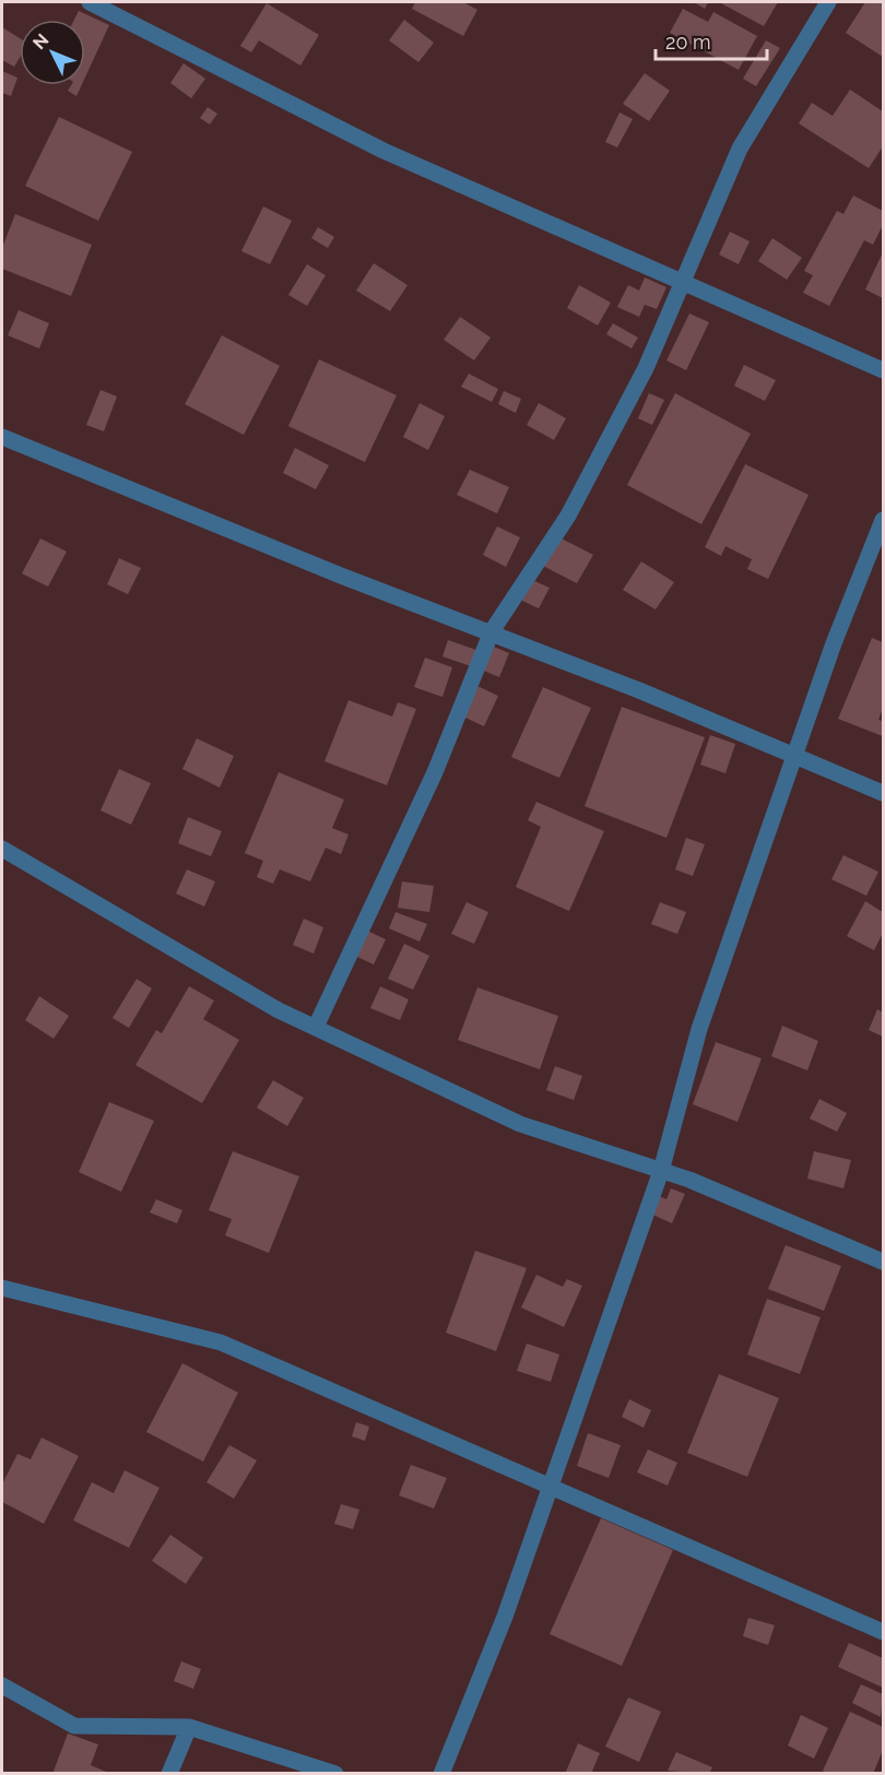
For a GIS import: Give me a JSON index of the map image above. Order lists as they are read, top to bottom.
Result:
{
  "scale_bar": "20 m",
  "north": "top left"
}
